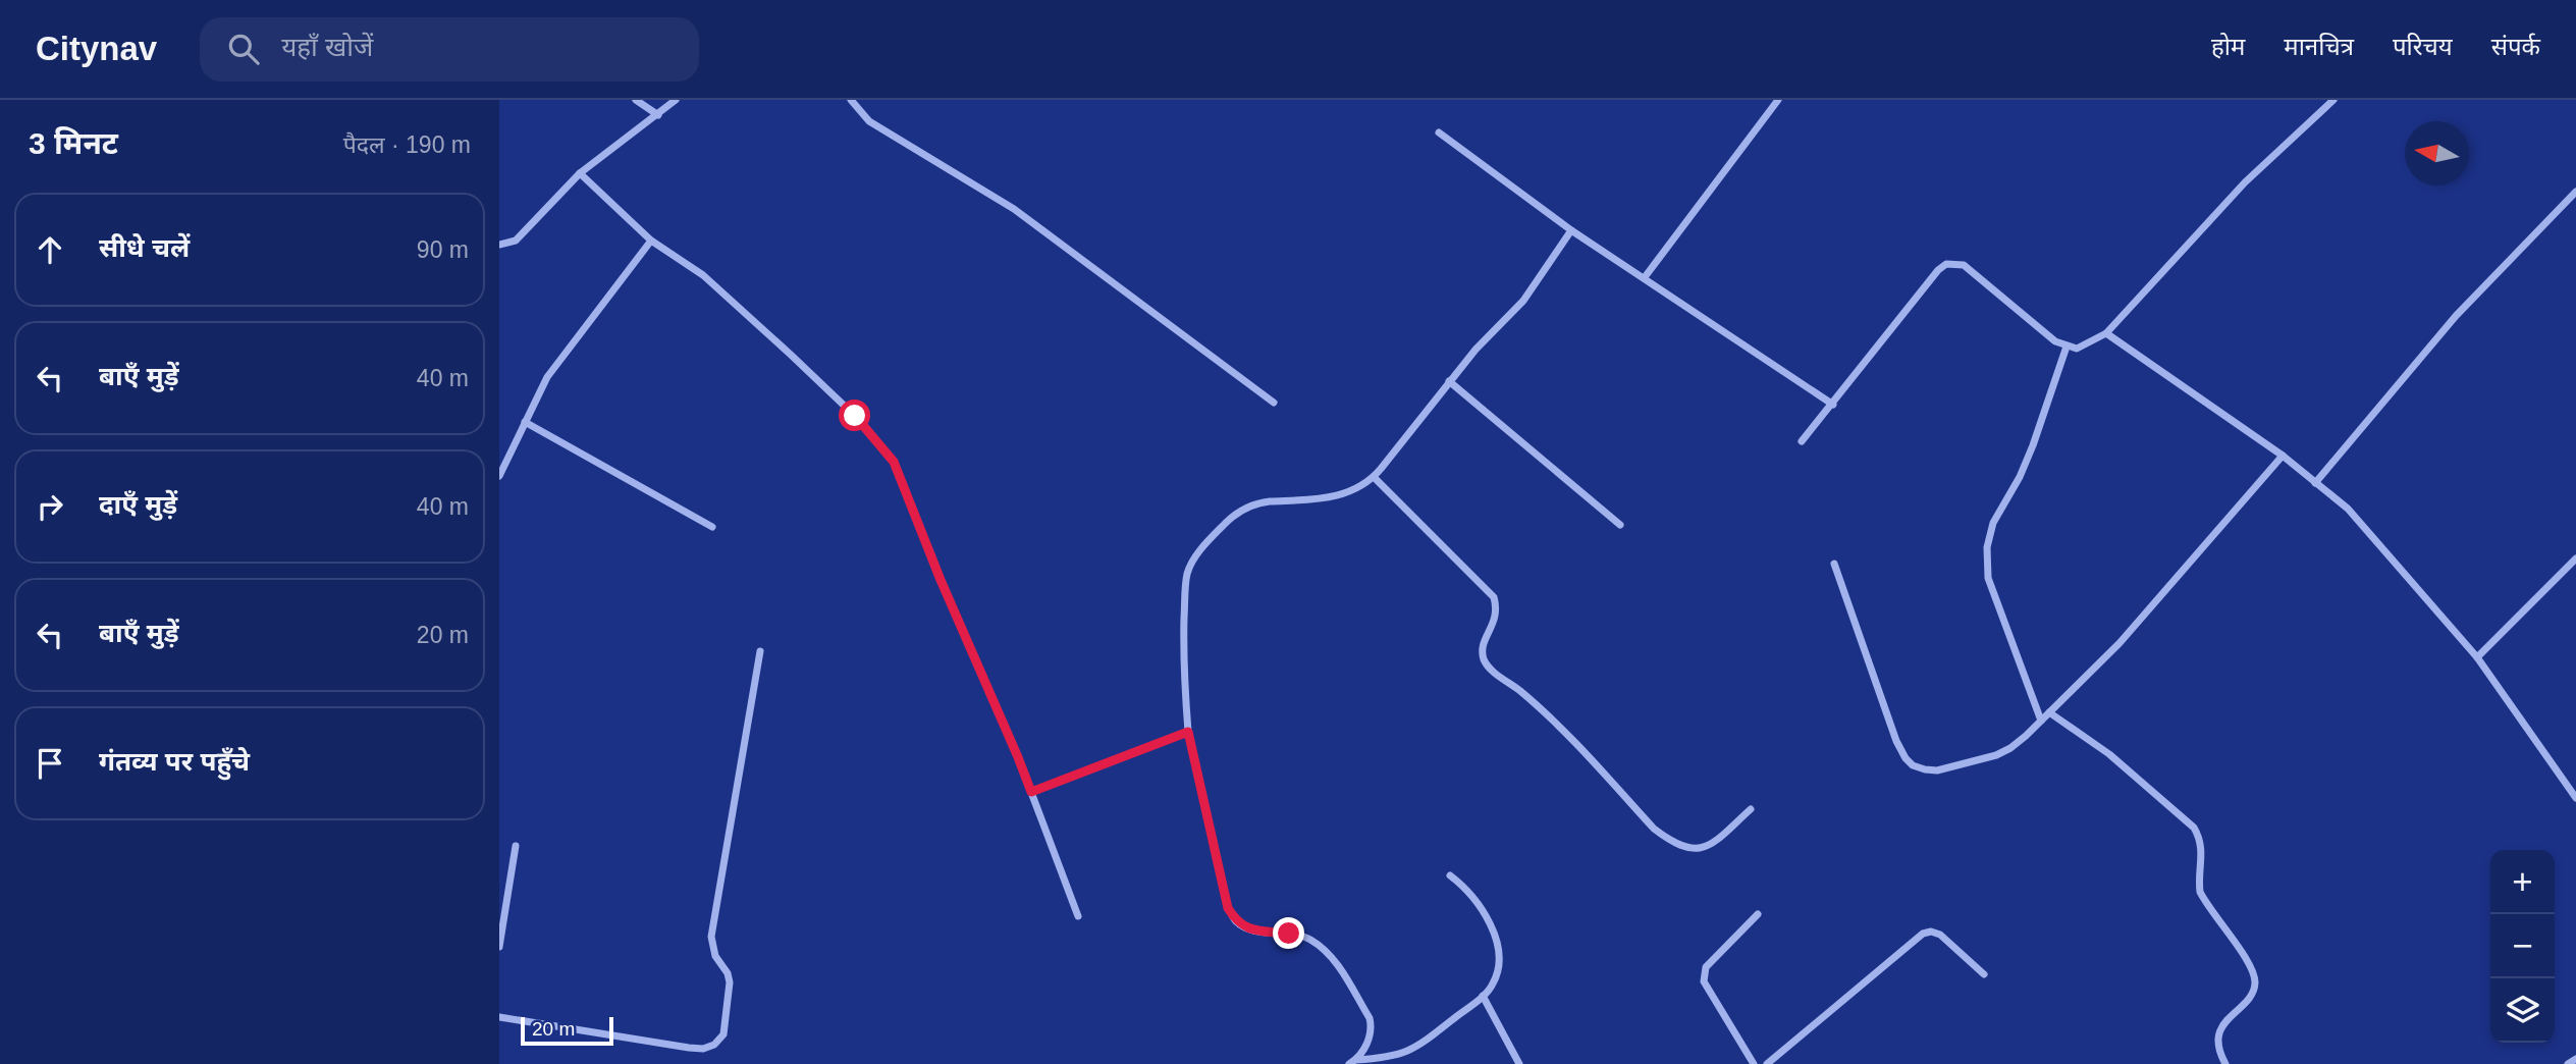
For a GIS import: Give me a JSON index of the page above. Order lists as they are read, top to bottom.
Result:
{
  "scale_bar": "20 m",
  "north": "left",
  "page": {
    "header": "Citynav",
    "search": "यहाँ खोजें",
    "nav": [
      "होम",
      "मानचित्र",
      "परिचय",
      "संपर्क"
    ],
    "heading": ["3 मिनट", "पैदल · 190 m"],
    "list": [
      ["सीधे चलें", "90 m"],
      ["बाएँ मुड़ें", "40 m"],
      ["दाएँ मुड़ें", "40 m"],
      ["बाएँ मुड़ें", "20 m"],
      "गंतव्य पर पहुँचे"
    ],
    "map_buttons": ["+", "−"],
    "scale": "20 m"
  }
}
